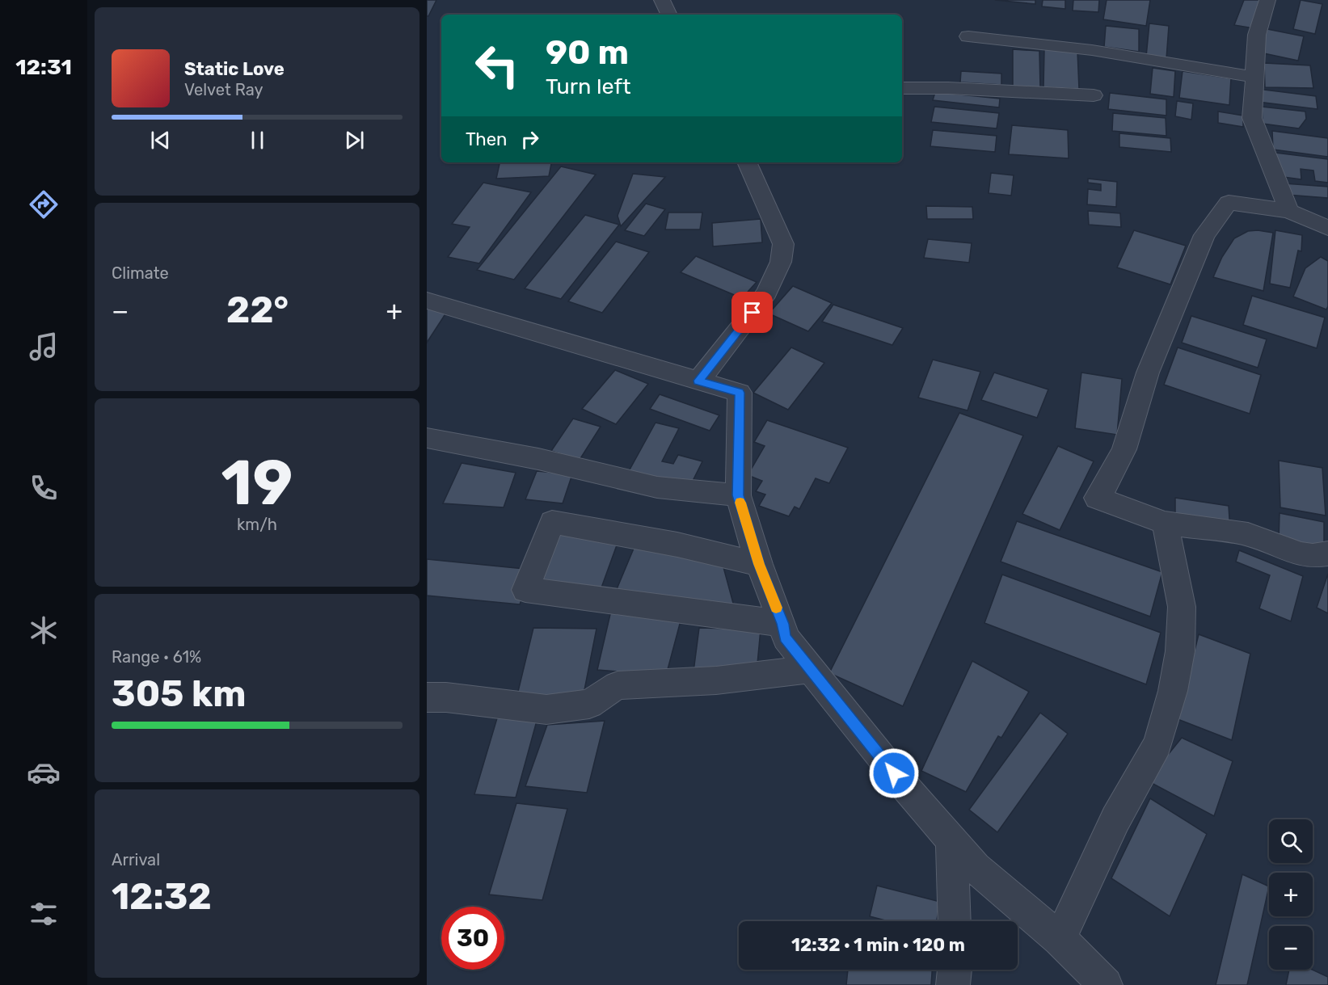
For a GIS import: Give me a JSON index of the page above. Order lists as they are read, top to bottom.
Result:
{
  "page": {
    "tabs": "12:31",
    "turn": ["90 m", "Turn left"],
    "song": ["Static Love", "Velvet Ray"],
    "then": "Then",
    "tile": [
      "Climate",
      ["19", "km/h"],
      ["Range · 61%", "305 km"],
      ["Arrival", "12:32"]
    ],
    "heat": ["−", "22°", "+"],
    "map_buttons": ["+", "−"],
    "limit": "30",
    "trip": "12:32 · 1 min · 120 m"
  }
}
